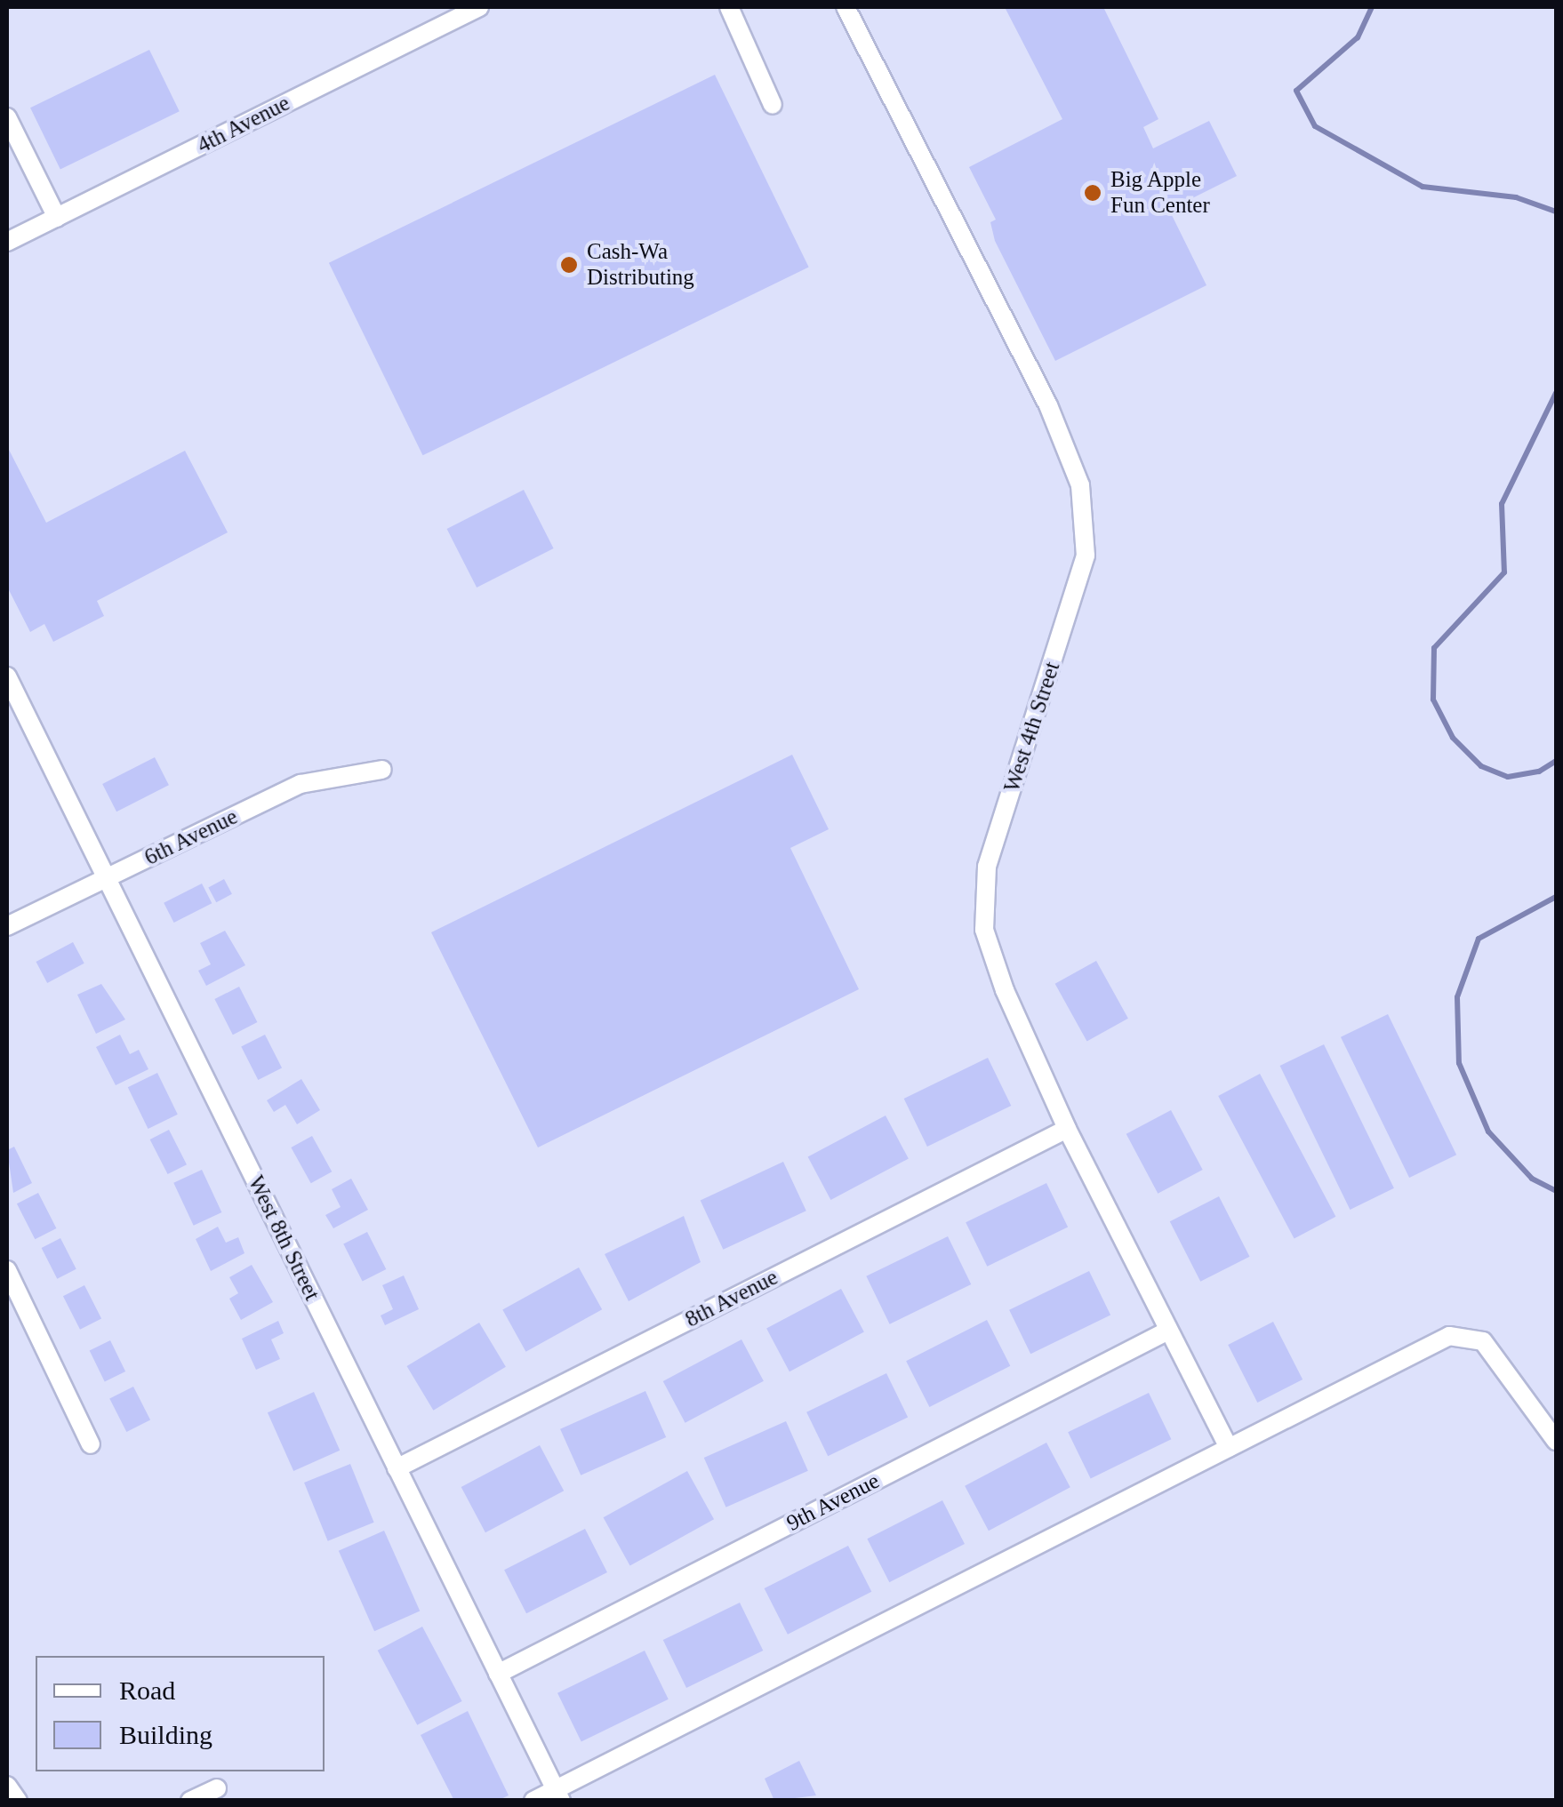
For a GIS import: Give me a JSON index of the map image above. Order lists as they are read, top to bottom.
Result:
{
  "streets": {
    "street": [
      "4th Avenue",
      "West 4th Street",
      "6th Avenue",
      "West 8th Street",
      "8th Avenue",
      "9th Avenue"
    ]
  },
  "crossings": [
    ["West 4th Street", "8th Avenue"],
    ["West 4th Street", "9th Avenue"],
    ["6th Avenue", "West 8th Street"],
    ["West 8th Street", "8th Avenue"],
    ["West 8th Street", "9th Avenue"]
  ],
  "places": ["Big Apple Fun Center", "Cash-Wa Distributing"],
  "legend": ["Road", "Building"]
}
